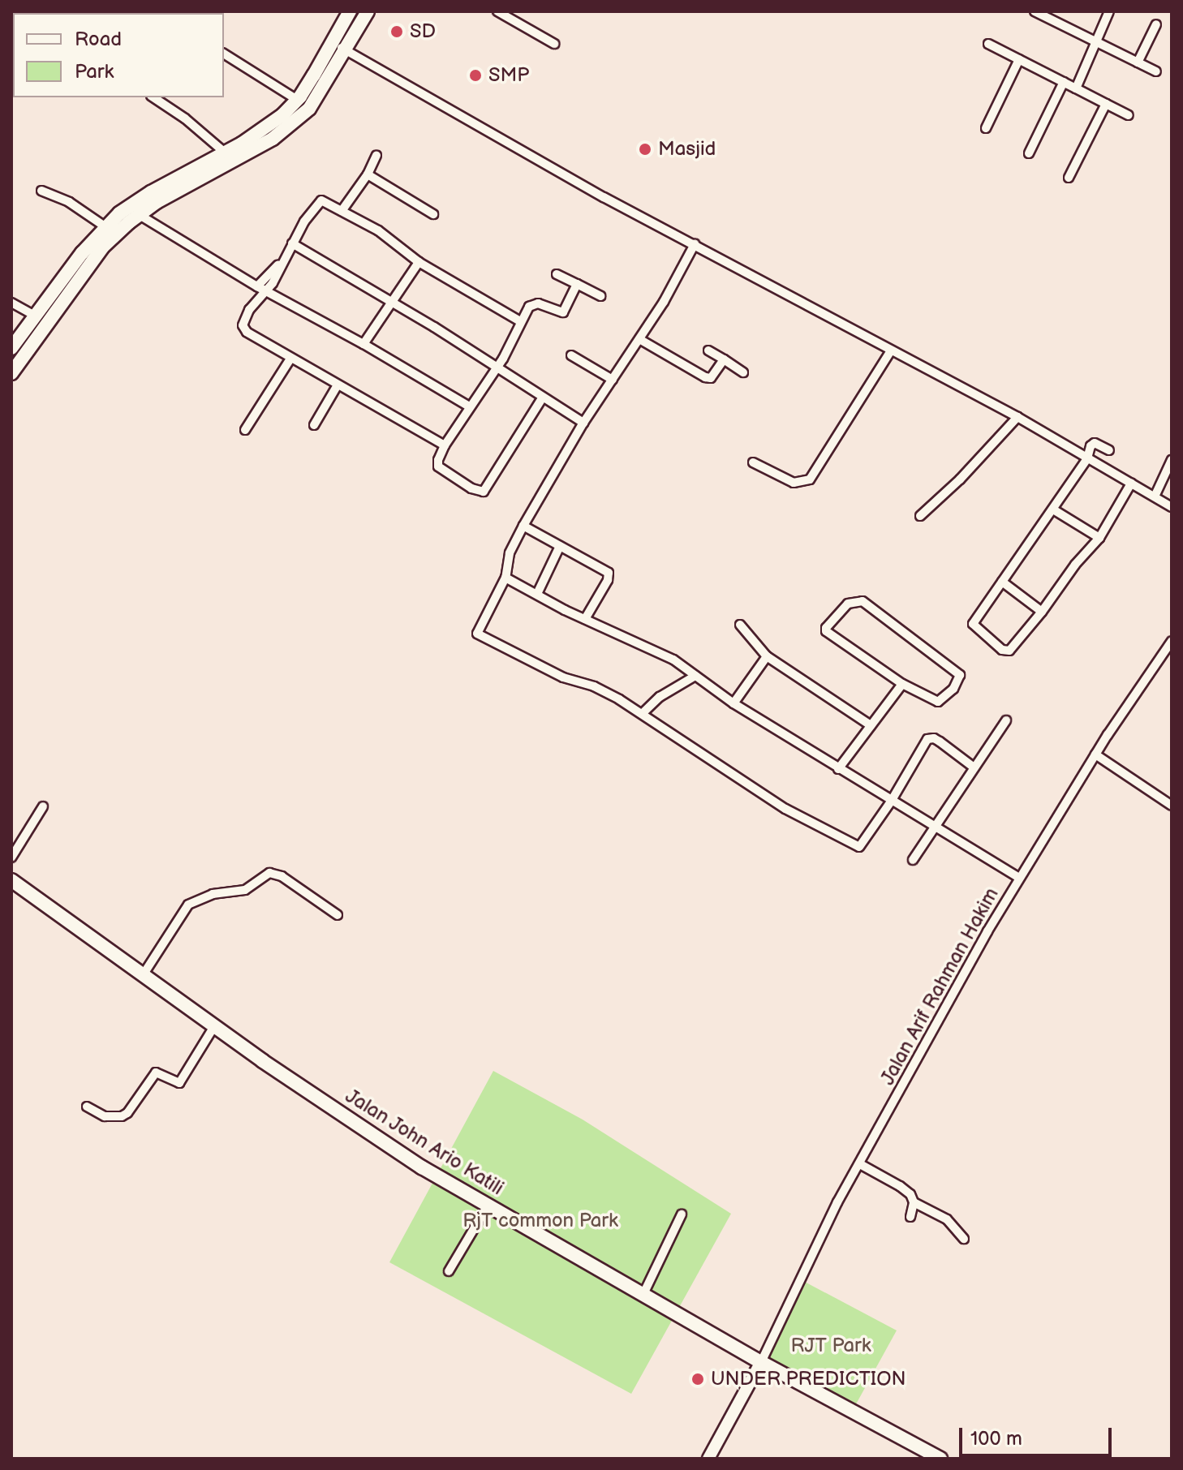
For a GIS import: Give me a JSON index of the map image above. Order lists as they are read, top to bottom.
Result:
{
  "streets": {
    "main road": ["Jalan John Ario Katili"],
    "street": ["Jalan Arif Rahman Hakim"]
  },
  "crossings": [
    ["Jalan Arif Rahman Hakim", "Jalan John Ario Katili"]
  ],
  "parks": ["RjT common Park", "RJT Park"],
  "places": [
    "SD",
    "SMP",
    "Masjid",
    "UNDER PREDICTION"
  ],
  "legend": ["Road", "Park"],
  "scale_bar": "100 m"
}
